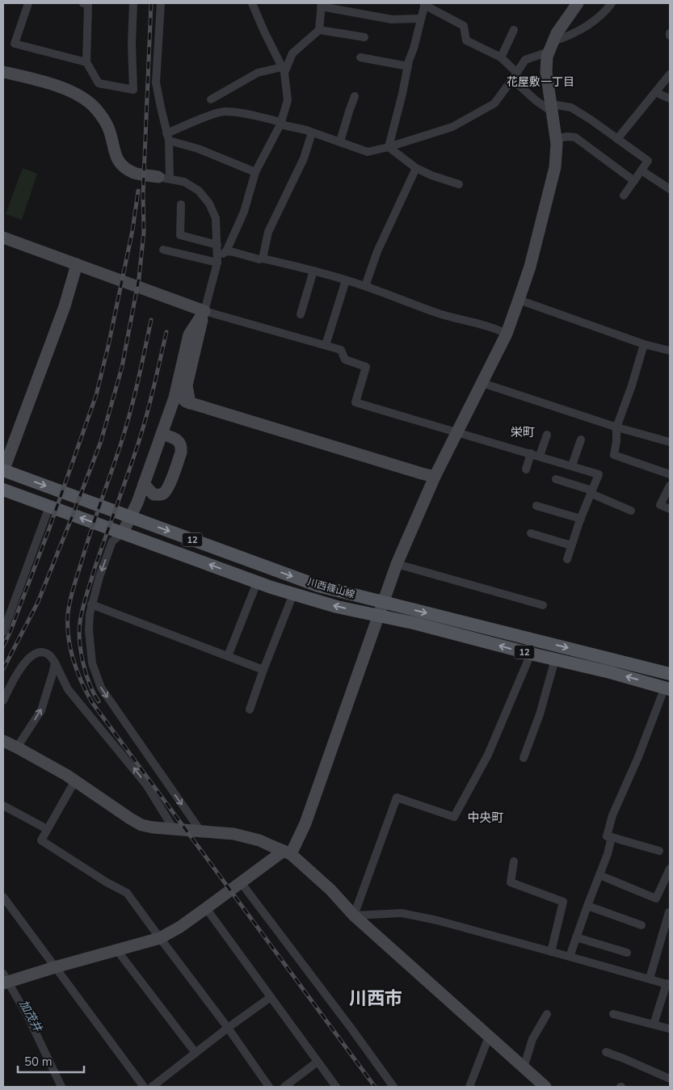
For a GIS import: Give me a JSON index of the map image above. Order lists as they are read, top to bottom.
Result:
{
  "streets": {
    "main road": ["12", "川西篠山線"]
  },
  "districts": [
    "花屋敷一丁目",
    "栄町",
    "中央町",
    "川西市"
  ],
  "water": ["加茂井"],
  "scale_bar": "50 m"
}
